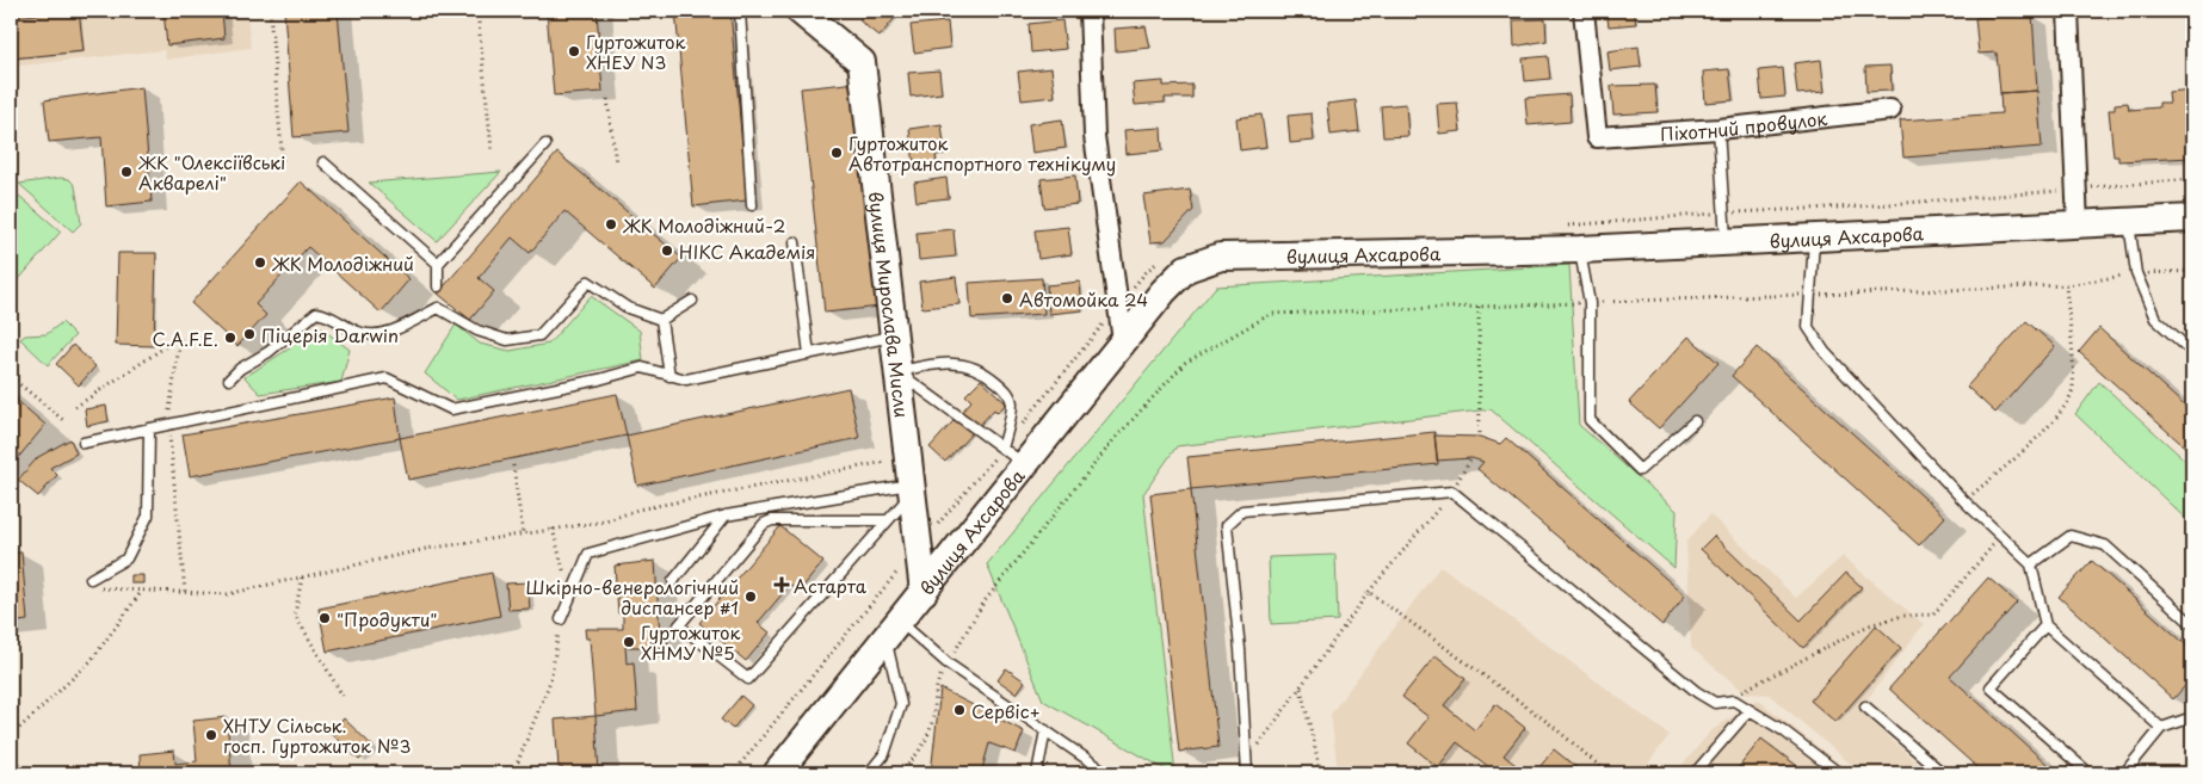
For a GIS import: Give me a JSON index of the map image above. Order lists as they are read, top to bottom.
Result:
{
  "streets": {
    "street": ["Піхотний провулок", "вулиця Ахсарова", "вулиця Мирослава Мисли"]
  },
  "crossings": [
    ["вулиця Ахсарова", "вулиця Мирослава Мисли"]
  ],
  "places": {
    "other": [
      "Гуртожиток ХНЕУ N3",
      "Гуртожиток Автотранспортного технікуму",
      "ЖК \"Олексіївські Акварелі\"",
      "ЖК Молодіжний-2",
      "НІКС Академія",
      "ЖК Молодіжний",
      "Автомойка 24",
      "Піцерія Darwin",
      "C.A.F.E.",
      "Шкірно-венерологічний диспансер #1",
      "\"Продукти\"",
      "Гуртожиток ХНМУ №5",
      "Сервіс+",
      "ХНТУ Сільськ. госп. Гуртожиток №3"
    ],
    "health": ["Астарта"]
  }
}
